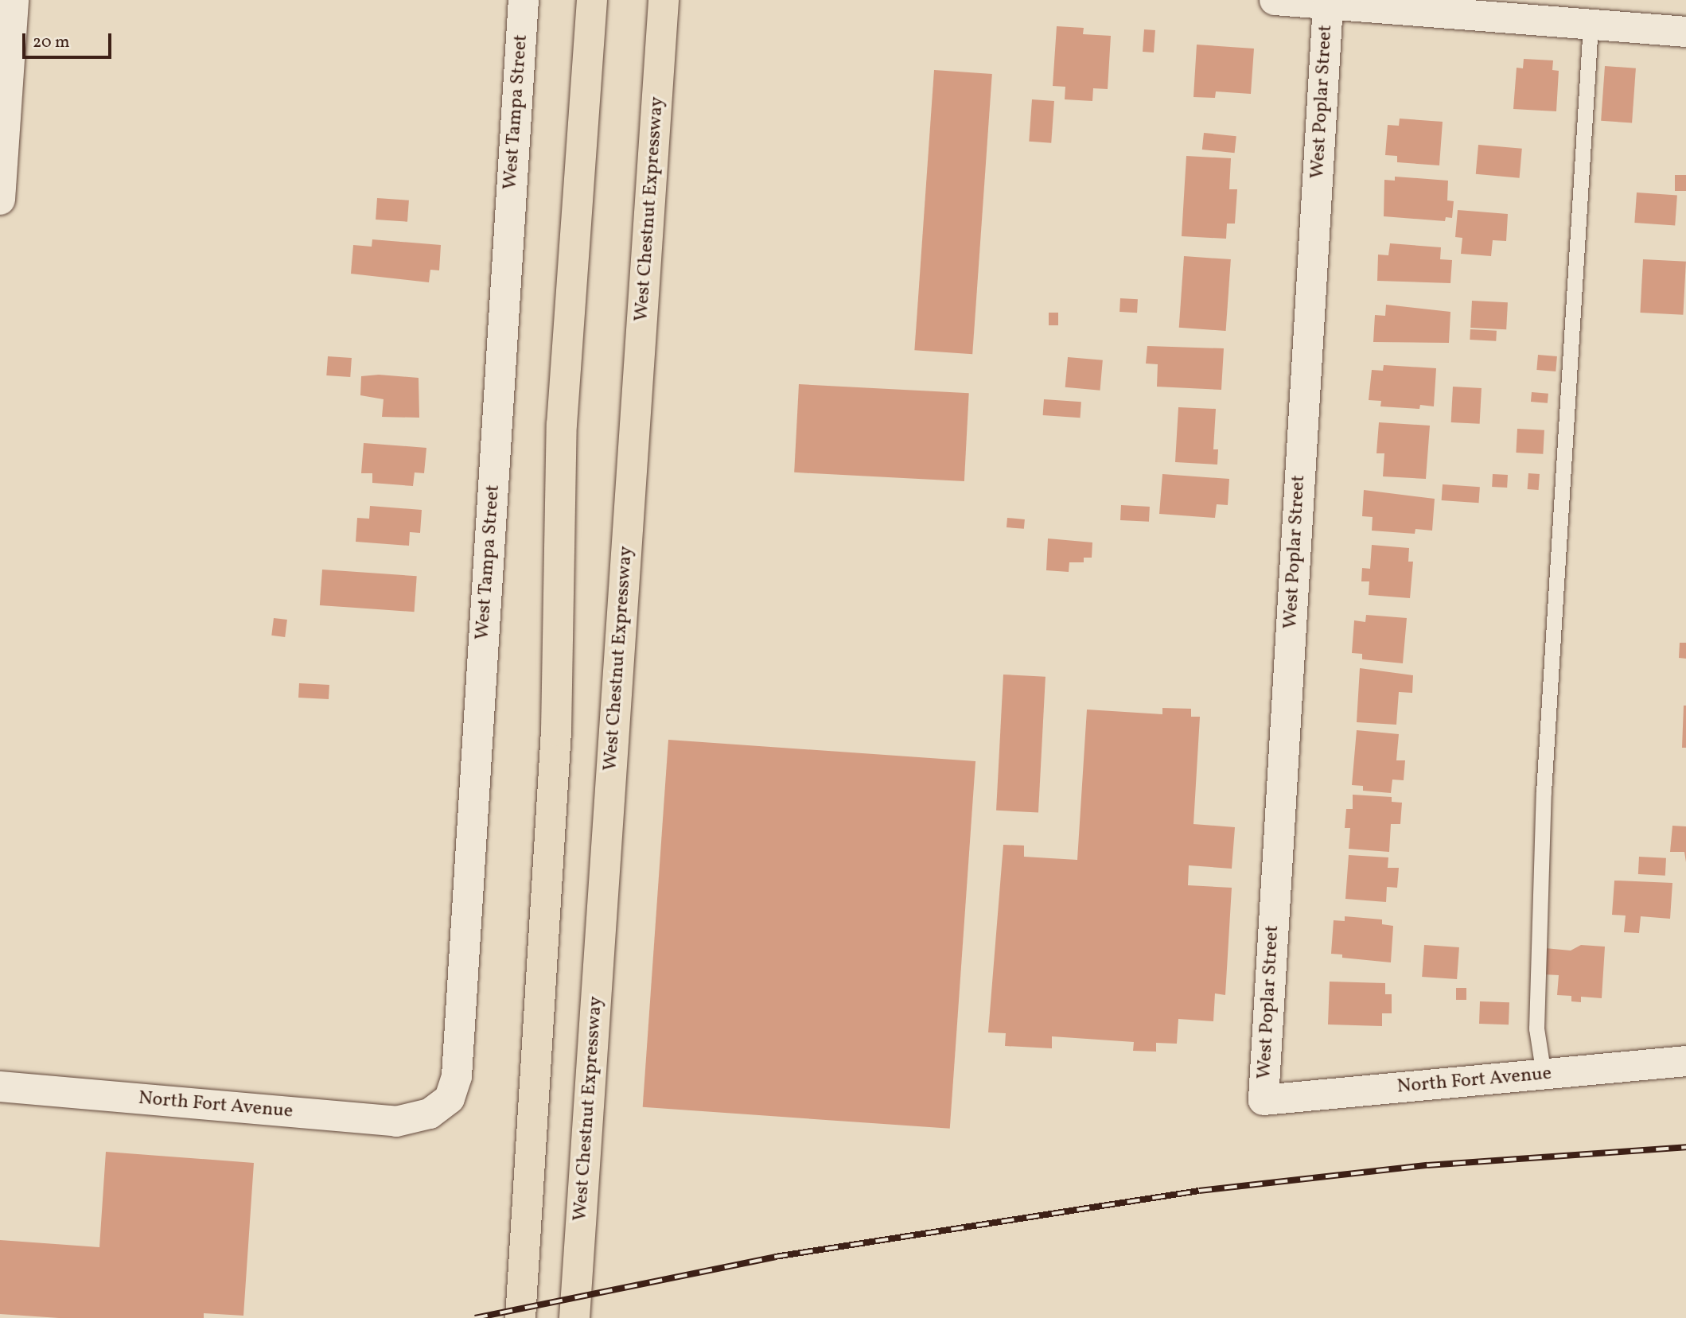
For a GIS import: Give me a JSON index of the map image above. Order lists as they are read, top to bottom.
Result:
{
  "streets": {
    "main road": ["West Chestnut Expressway"],
    "street": ["West Poplar Street", "West Tampa Street", "North Fort Avenue"]
  },
  "crossings": [
    ["West Poplar Street", "North Fort Avenue"],
    ["West Tampa Street", "North Fort Avenue"]
  ],
  "scale_bar": "20 m"
}
